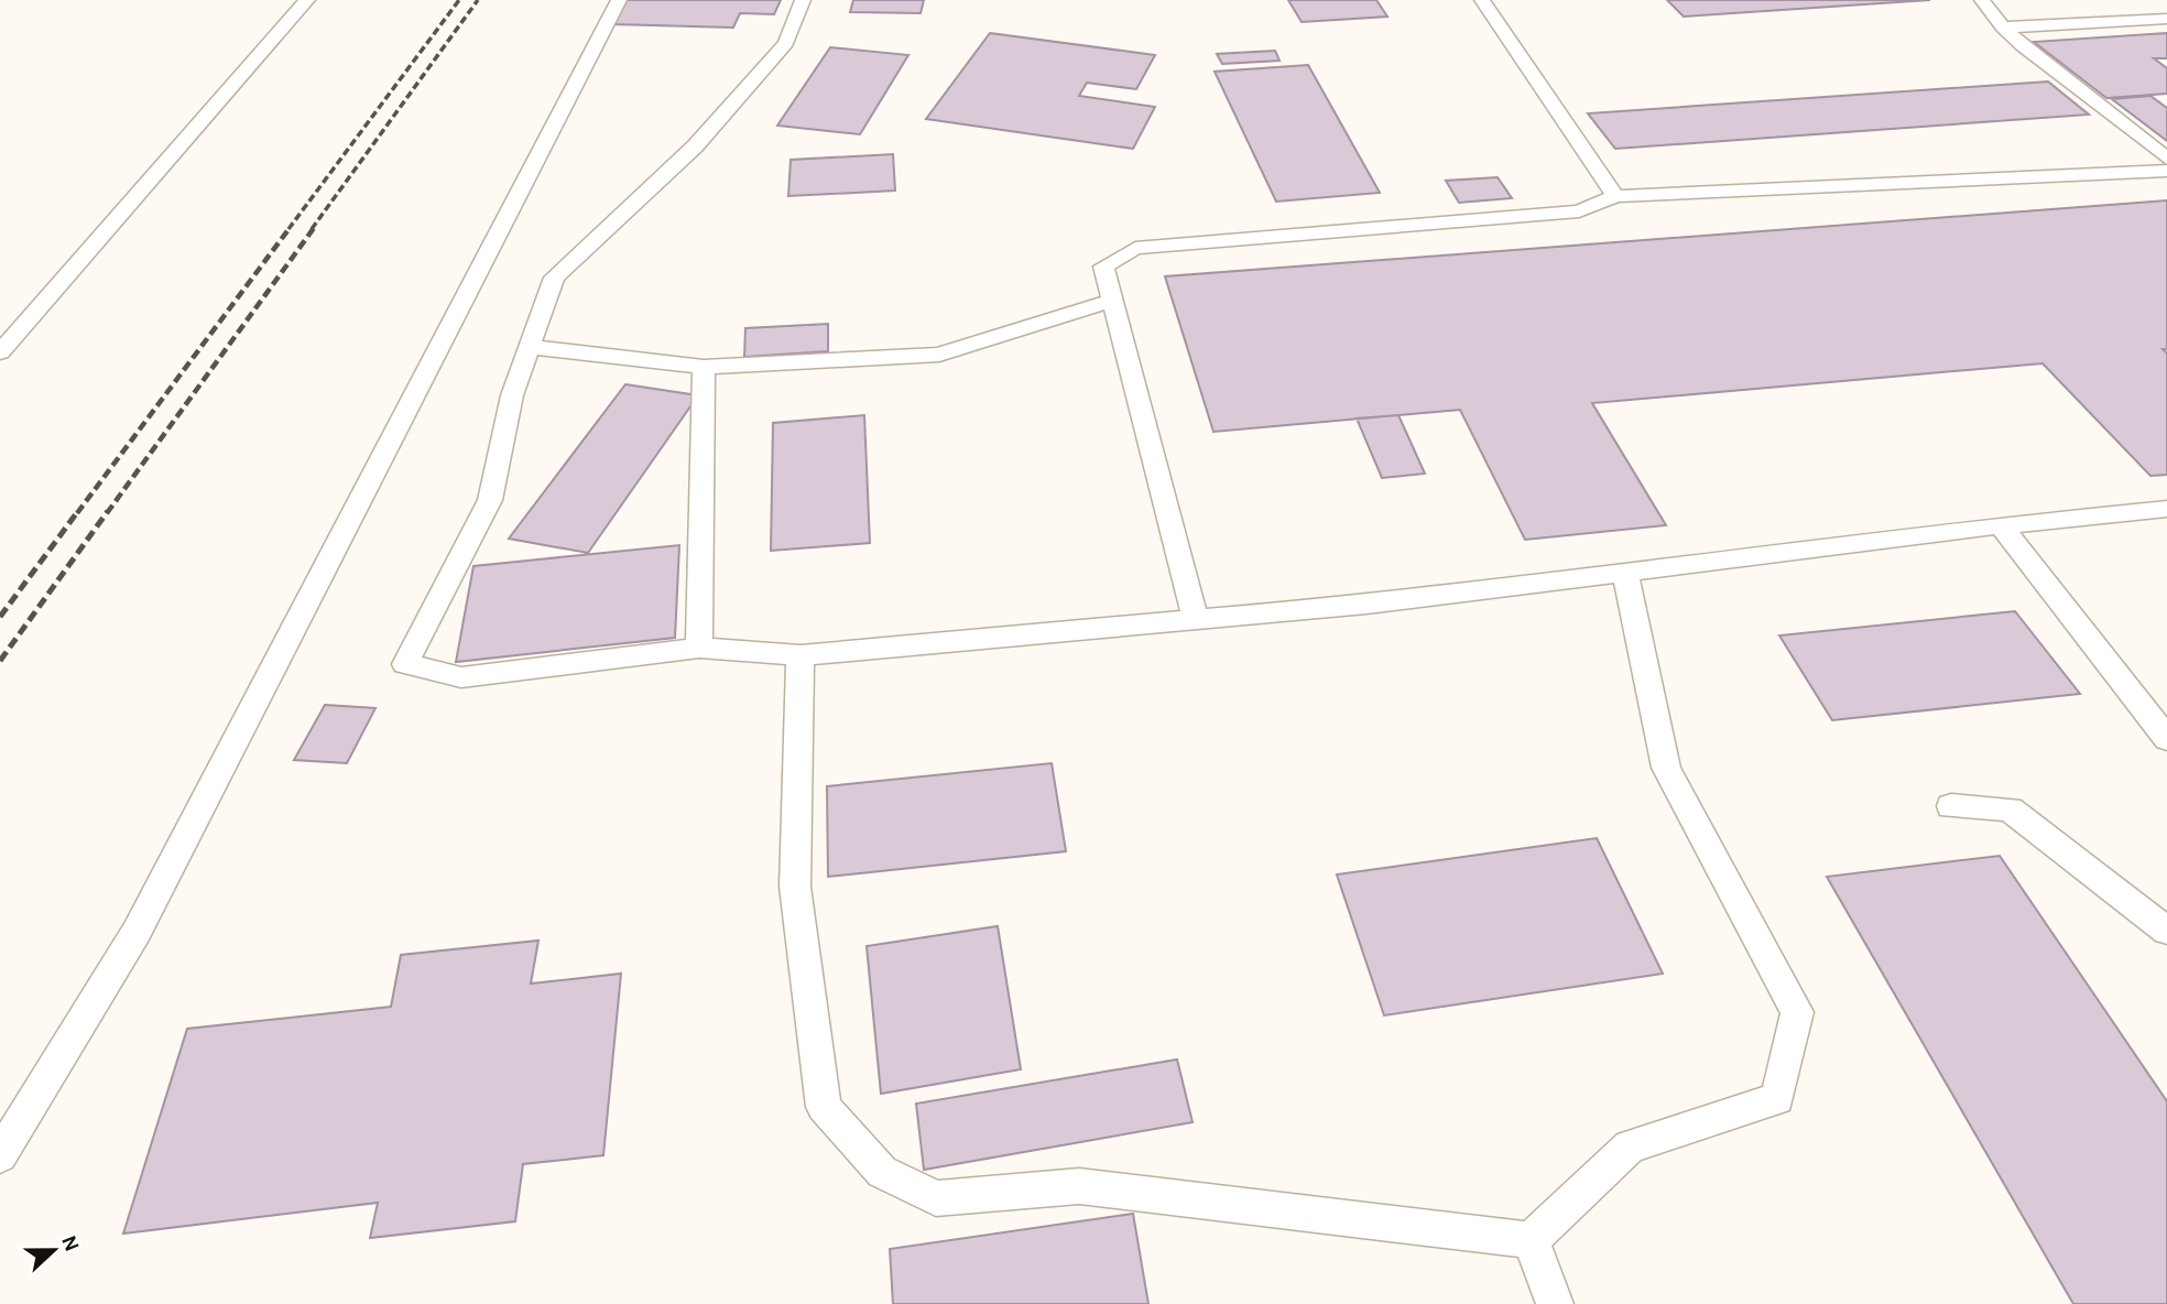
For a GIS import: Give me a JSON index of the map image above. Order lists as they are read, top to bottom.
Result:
{
  "north": "right"
}
